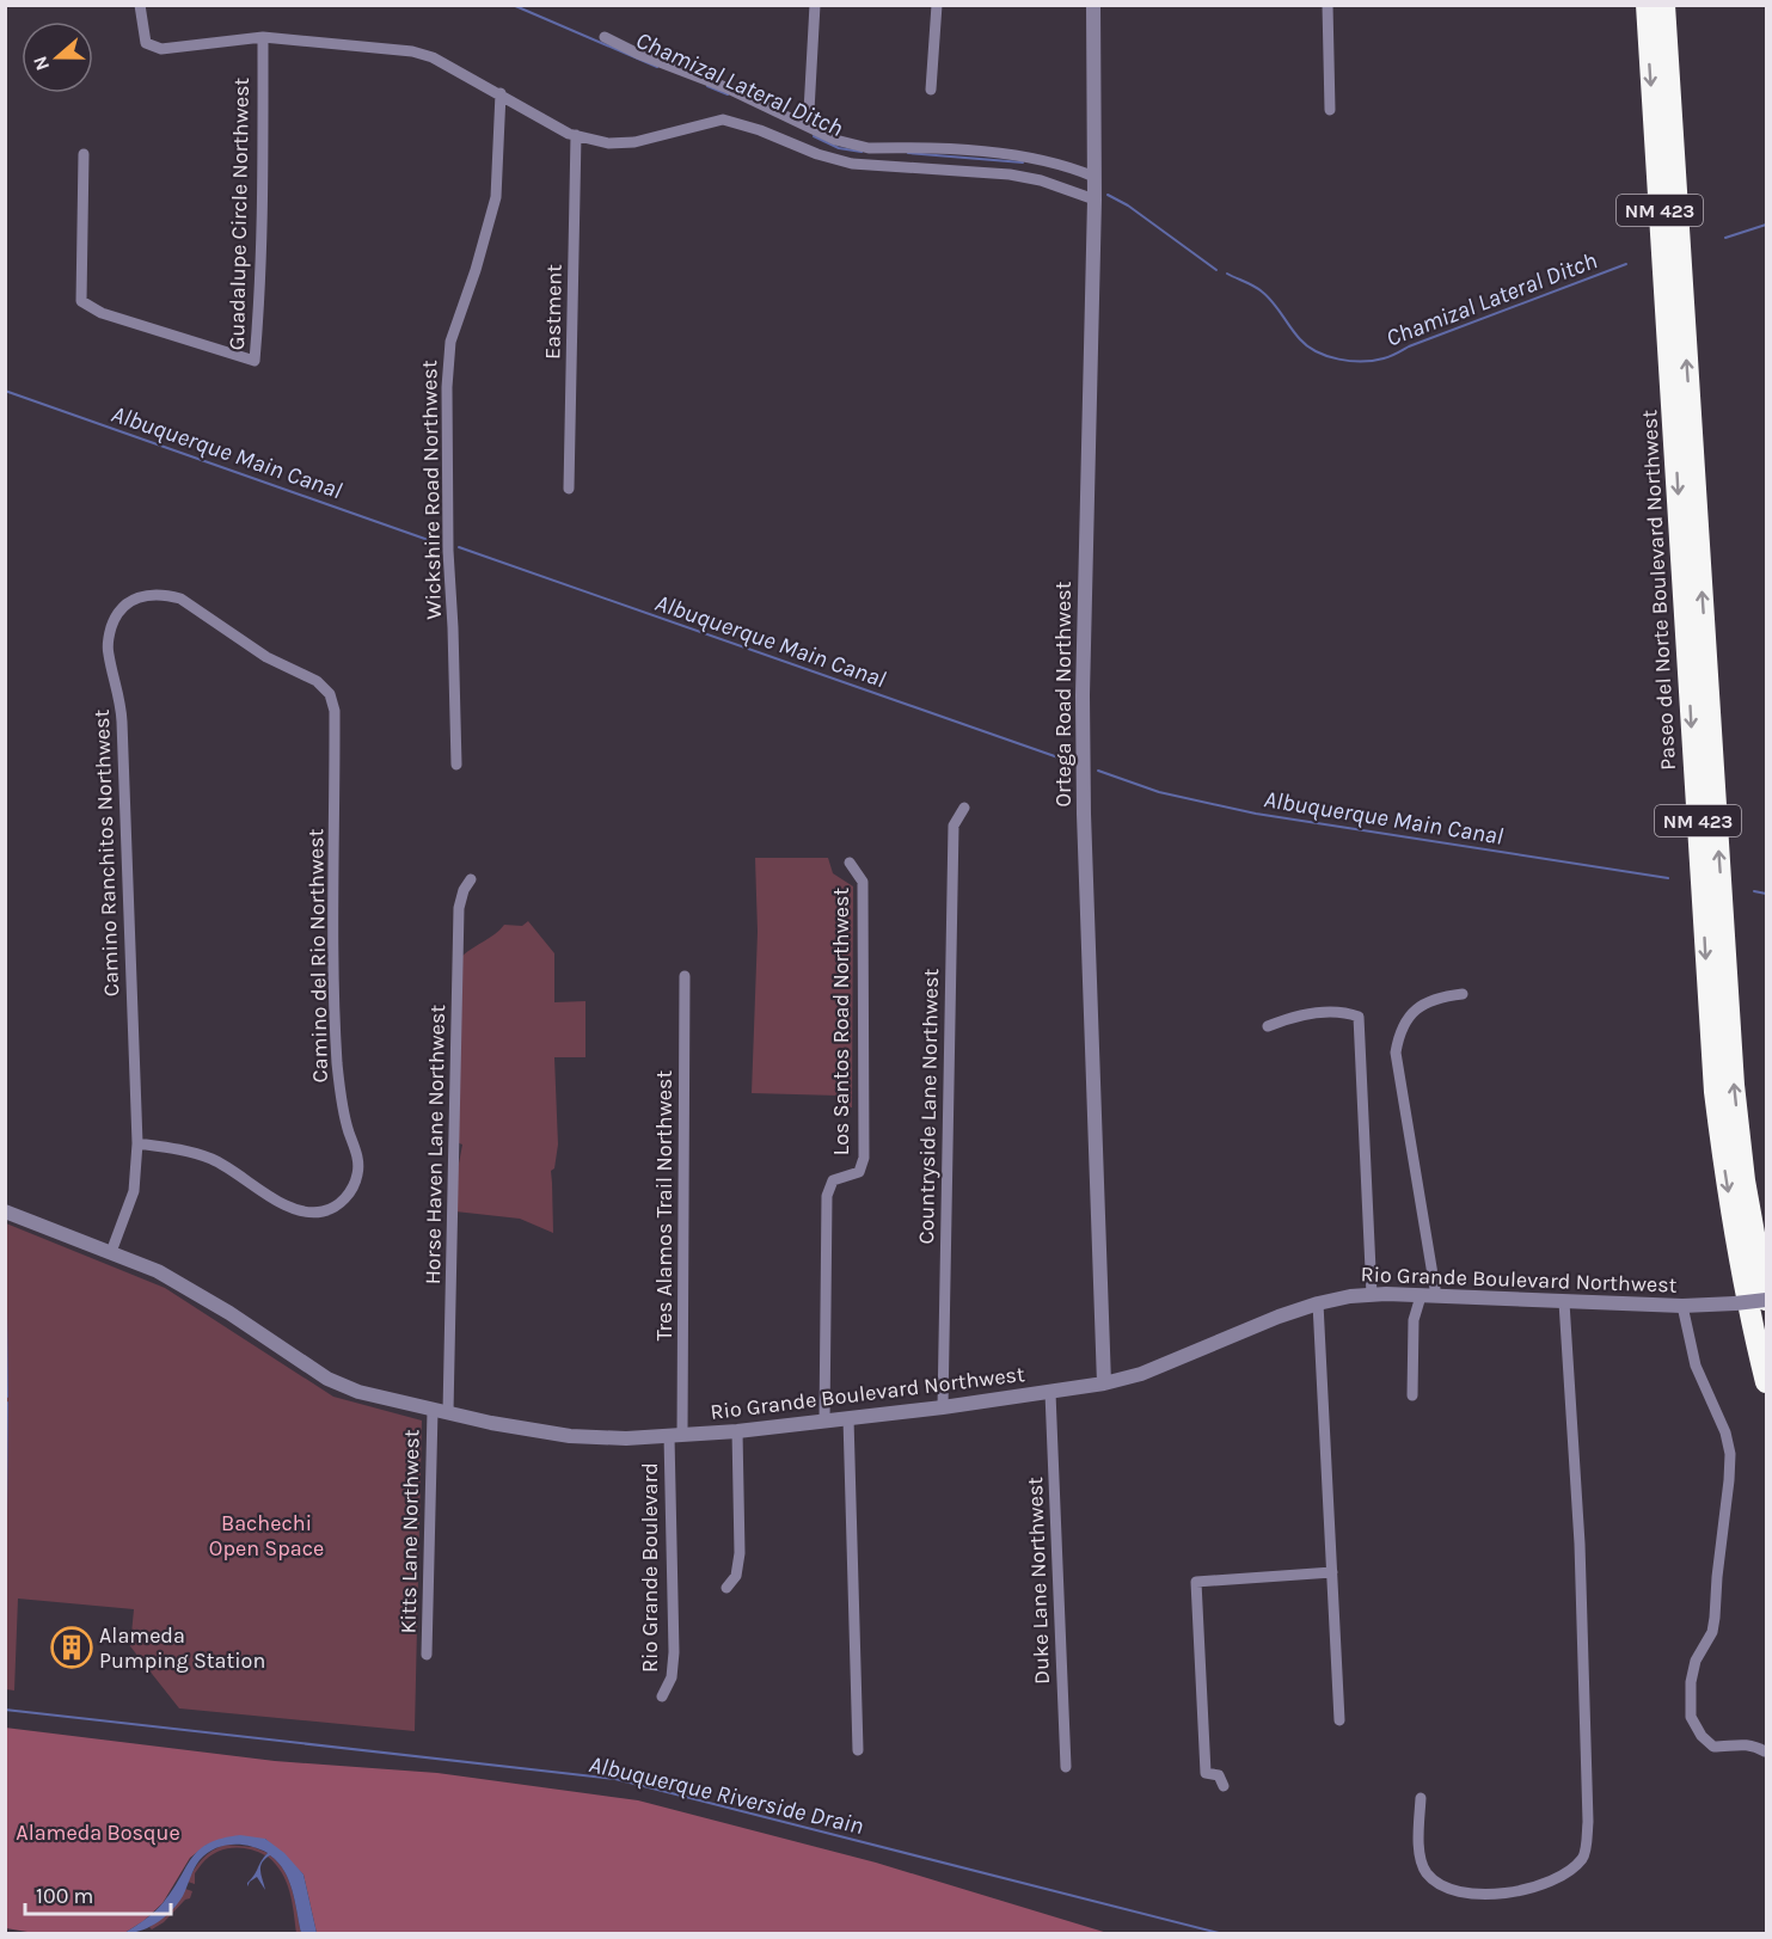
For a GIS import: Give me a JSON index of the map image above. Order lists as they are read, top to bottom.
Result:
{
  "streets": {
    "highway": ["NM 423", "Paseo del Norte Boulevard Northwest"],
    "street": [
      "Guadalupe Circle Northwest",
      "Eastment",
      "Wickshire Road Northwest",
      "Ortega Road Northwest",
      "Camino Ranchitos Northwest",
      "Camino del Rio Northwest",
      "Los Santos Road Northwest",
      "Countryside Lane Northwest",
      "Horse Haven Lane Northwest",
      "Tres Alamos Trail Northwest",
      "Rio Grande Boulevard Northwest",
      "Kitts Lane Northwest",
      "Rio Grande Boulevard",
      "Duke Lane Northwest"
    ]
  },
  "crossings": [
    ["Paseo del Norte Boulevard Northwest", "Rio Grande Boulevard Northwest"],
    ["Ortega Road Northwest", "Rio Grande Boulevard Northwest"],
    ["Camino Ranchitos Northwest", "Camino del Rio Northwest"],
    ["Camino Ranchitos Northwest", "Rio Grande Boulevard Northwest"],
    ["Los Santos Road Northwest", "Rio Grande Boulevard Northwest"],
    ["Countryside Lane Northwest", "Rio Grande Boulevard Northwest"],
    ["Horse Haven Lane Northwest", "Rio Grande Boulevard Northwest"],
    ["Horse Haven Lane Northwest", "Kitts Lane Northwest"],
    ["Tres Alamos Trail Northwest", "Rio Grande Boulevard Northwest"],
    ["Tres Alamos Trail Northwest", "Rio Grande Boulevard"],
    ["Rio Grande Boulevard Northwest", "Kitts Lane Northwest"],
    ["Rio Grande Boulevard Northwest", "Rio Grande Boulevard"],
    ["Rio Grande Boulevard Northwest", "Duke Lane Northwest"]
  ],
  "water": ["Chamizal Lateral Ditch", "Albuquerque Main Canal", "Albuquerque Riverside Drain"],
  "parks": ["Bachechi Open Space", "Alameda Bosque"],
  "places": {
    "building": ["Alameda Pumping Station"]
  },
  "scale_bar": "100 m",
  "north": "left"
}
